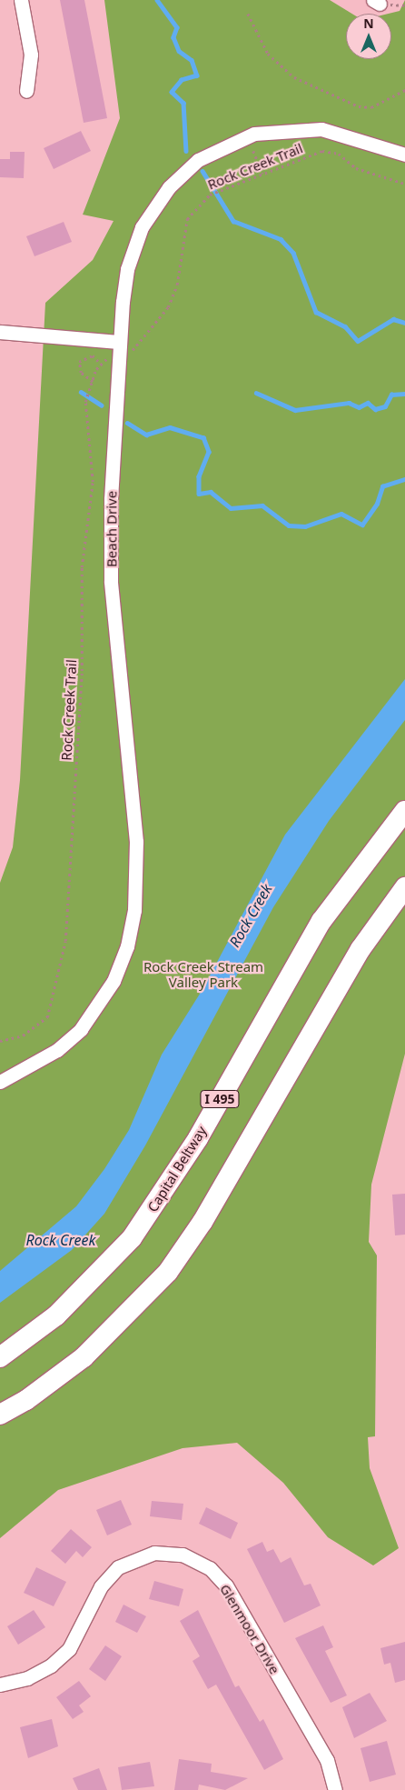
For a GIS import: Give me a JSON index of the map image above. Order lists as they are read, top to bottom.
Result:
{
  "streets": {
    "highway": ["I 495", "Capital Beltway"],
    "street": ["Beach Drive", "Glenmoor Drive"],
    "path": ["Rock Creek Trail"]
  },
  "crossings": [
    ["Rock Creek Trail", "Beach Drive"]
  ],
  "water": ["Rock Creek"],
  "parks": ["Rock Creek Stream Valley Park"],
  "north": "top"
}
